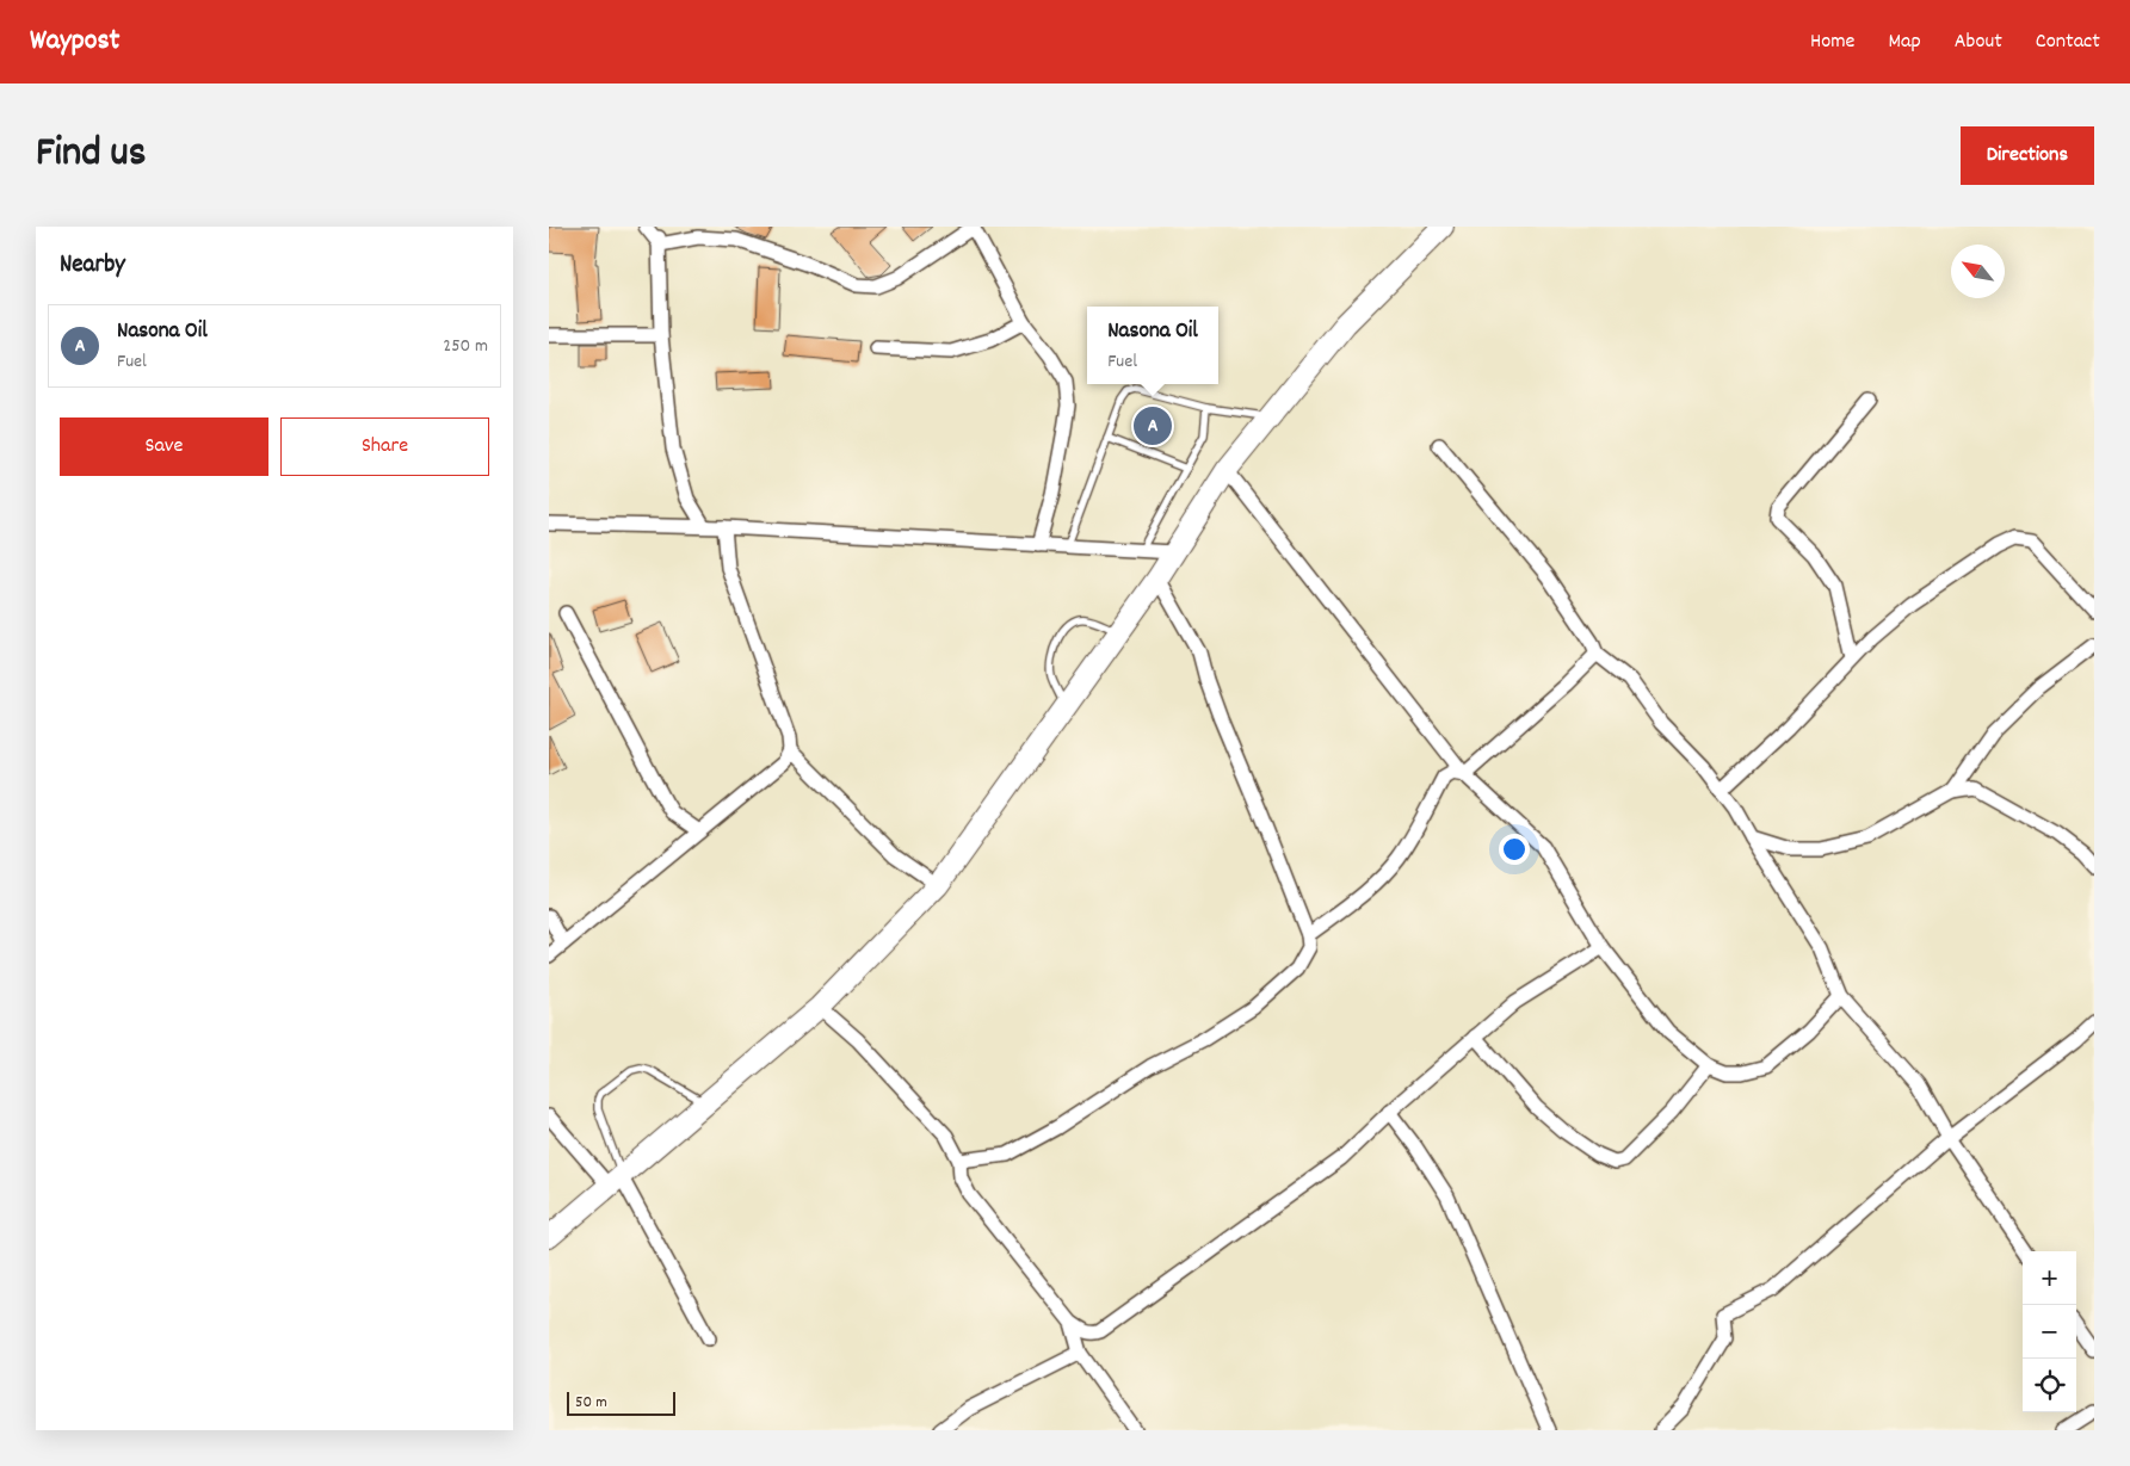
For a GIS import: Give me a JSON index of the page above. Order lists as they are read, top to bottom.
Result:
{
  "scale_bar": "50 m",
  "north": "top left",
  "page": {
    "header": "Waypost",
    "nav": [
      "Home",
      "Map",
      "About",
      "Contact"
    ],
    "title": "Find us",
    "buttons": [
      "Directions",
      ["Save", "Share"]
    ],
    "heading": "Nearby",
    "list": [
      {
        "mark": "A",
        "name": "Nasona Oil",
        "note": "Fuel",
        "value": "250 m"
      }
    ],
    "popup": ["Nasona Oil", "Fuel"],
    "pins": "A",
    "map_buttons": ["+", "−"],
    "scale": "50 m"
  }
}
